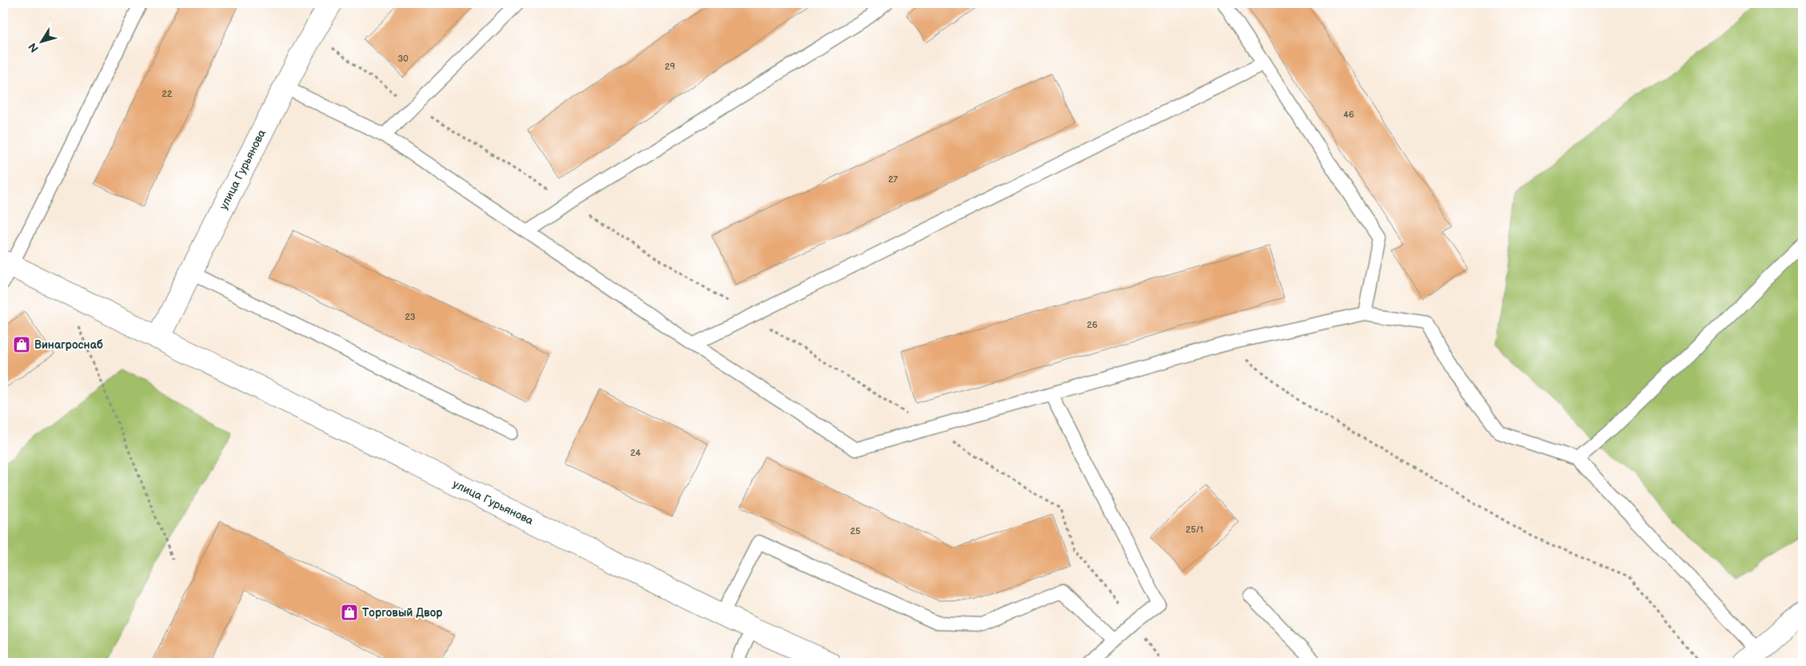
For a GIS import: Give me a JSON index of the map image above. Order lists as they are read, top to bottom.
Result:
{
  "streets": {
    "street": ["улица Гурьянова"]
  },
  "places": {
    "shop": ["Винагроснаб", "Торговый Двор"]
  },
  "house_numbers": [
    "30",
    "29",
    "22",
    "46",
    "27",
    "23",
    "26",
    "24",
    "25/1",
    "25"
  ],
  "north": "bottom left"
}
